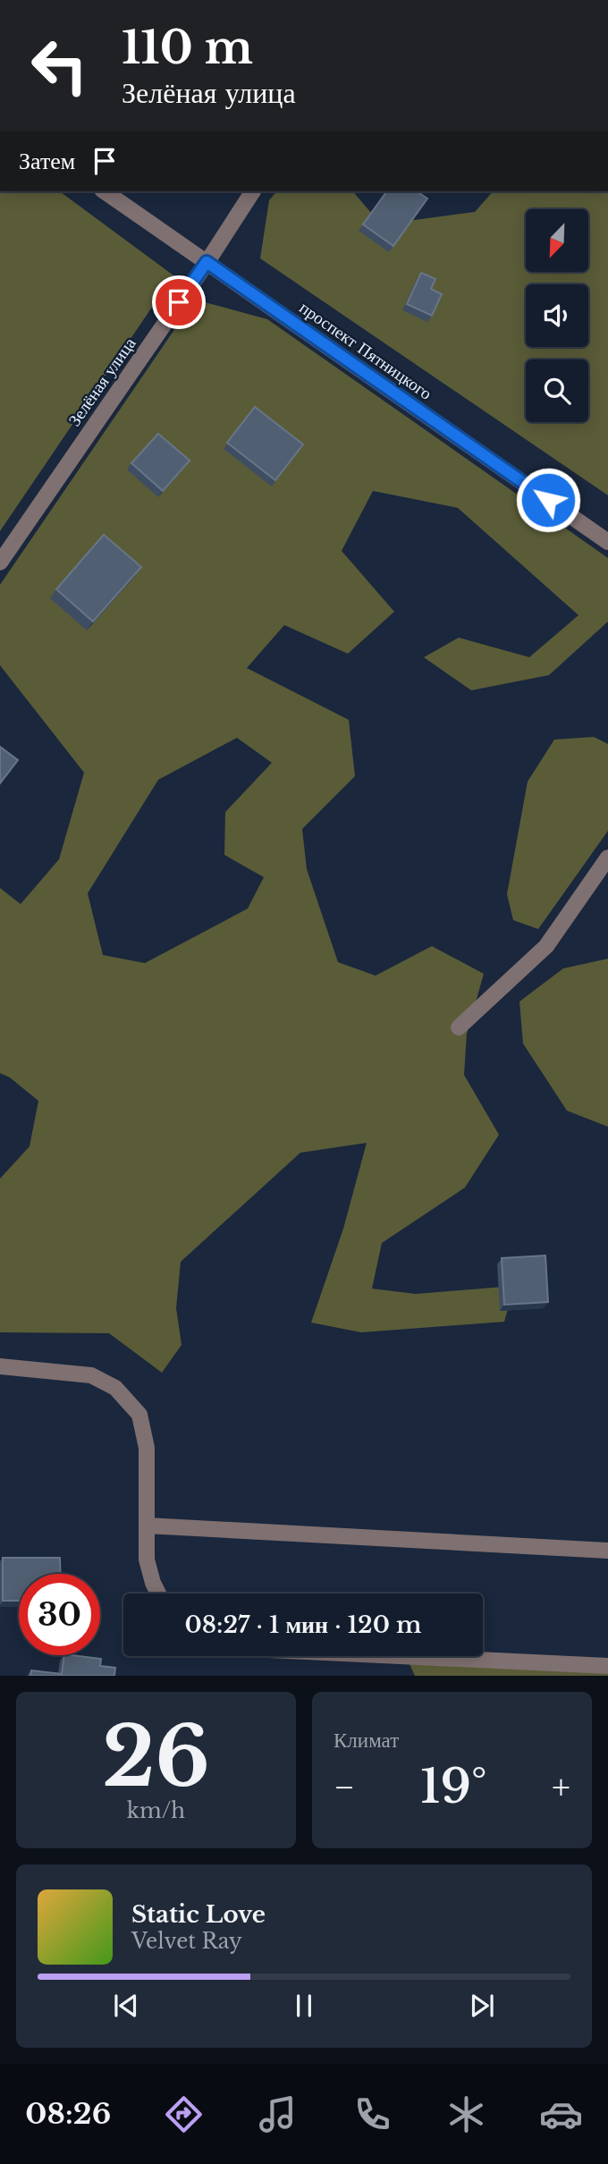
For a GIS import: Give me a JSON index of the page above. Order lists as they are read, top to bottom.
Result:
{
  "streets": {
    "street": ["проспект Пятницкого", "Зелёная улица"]
  },
  "crossings": [
    ["проспект Пятницкого", "Зелёная улица"]
  ],
  "north": "bottom left",
  "page": {
    "turn": ["110 m", "Зелёная улица"],
    "then": "Затем",
    "limit": "30",
    "trip": "08:27 · 1 мин · 120 m",
    "tile": [
      ["26", "km/h"],
      "Климат"
    ],
    "heat": ["−", "19°", "+"],
    "song": ["Static Love", "Velvet Ray"],
    "tabs": "08:26"
  }
}
